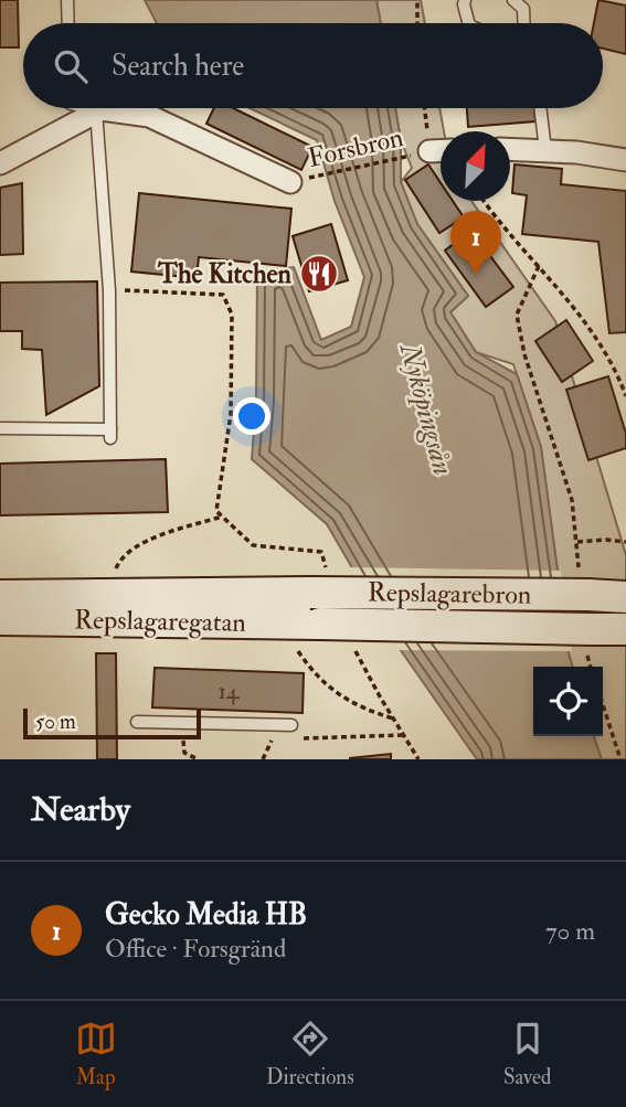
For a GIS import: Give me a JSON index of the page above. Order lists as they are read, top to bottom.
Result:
{
  "streets": {
    "main road": ["Repslagarebron", "Repslagaregatan"],
    "path": ["Forsbron"]
  },
  "crossings": [
    ["Repslagarebron", "Repslagaregatan"]
  ],
  "water": ["Nyköpingsån"],
  "places": {
    "restaurant": ["The Kitchen"]
  },
  "house_numbers": ["14"],
  "scale_bar": "50 m",
  "north": "top right",
  "page": {
    "search": "Search here",
    "pins": "1",
    "scale": "50 m",
    "heading": "Nearby",
    "list": [
      {
        "mark": "1",
        "name": "Gecko Media HB",
        "note": "Office · Forsgränd",
        "value": "70 m"
      }
    ],
    "nav": ["Map", "Directions", "Saved"]
  }
}
